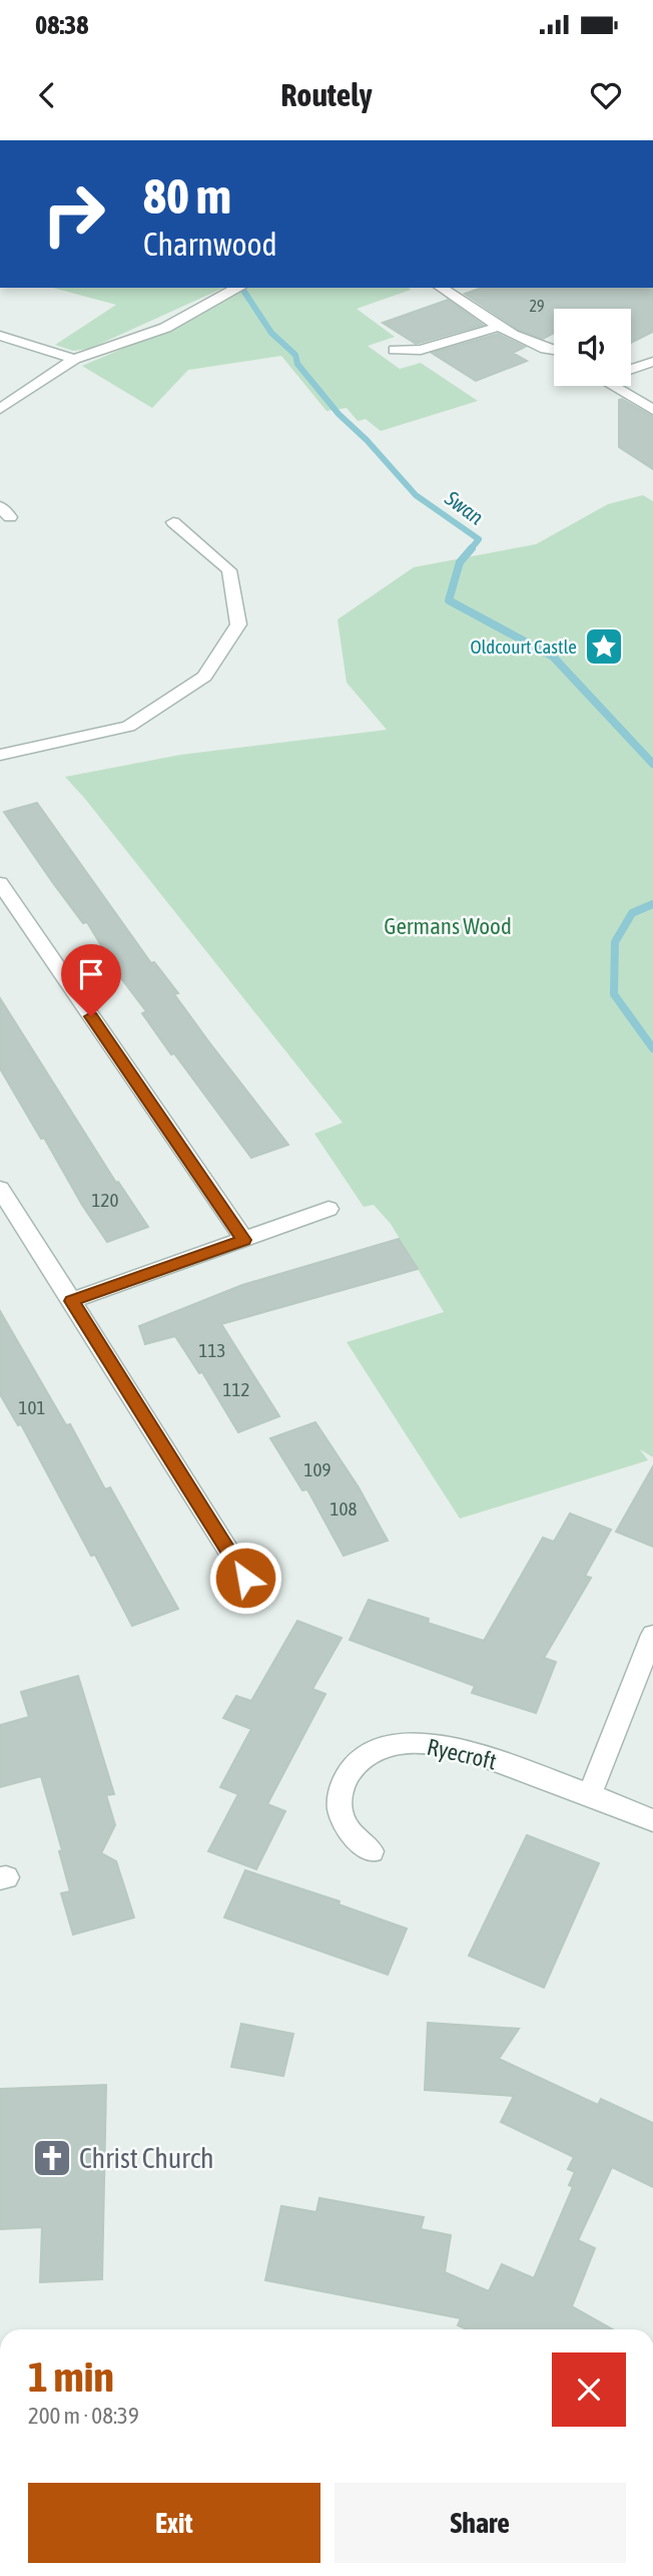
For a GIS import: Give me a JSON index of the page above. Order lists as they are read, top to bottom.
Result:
{
  "streets": {
    "street": ["Ryecroft"]
  },
  "water": ["Swan"],
  "parks": ["Germans Wood"],
  "places": {
    "place": ["Oldcourt Castle"],
    "church": ["Christ Church"]
  },
  "house_numbers": [
    "29",
    "120",
    "113",
    "112",
    "101",
    "109",
    "108"
  ],
  "page": {
    "status": "08:38",
    "header": "Routely",
    "turn": ["80 m", "Charnwood"],
    "heading": ["1 min", "200 m · 08:39"],
    "buttons": ["Exit", "Share"]
  }
}
